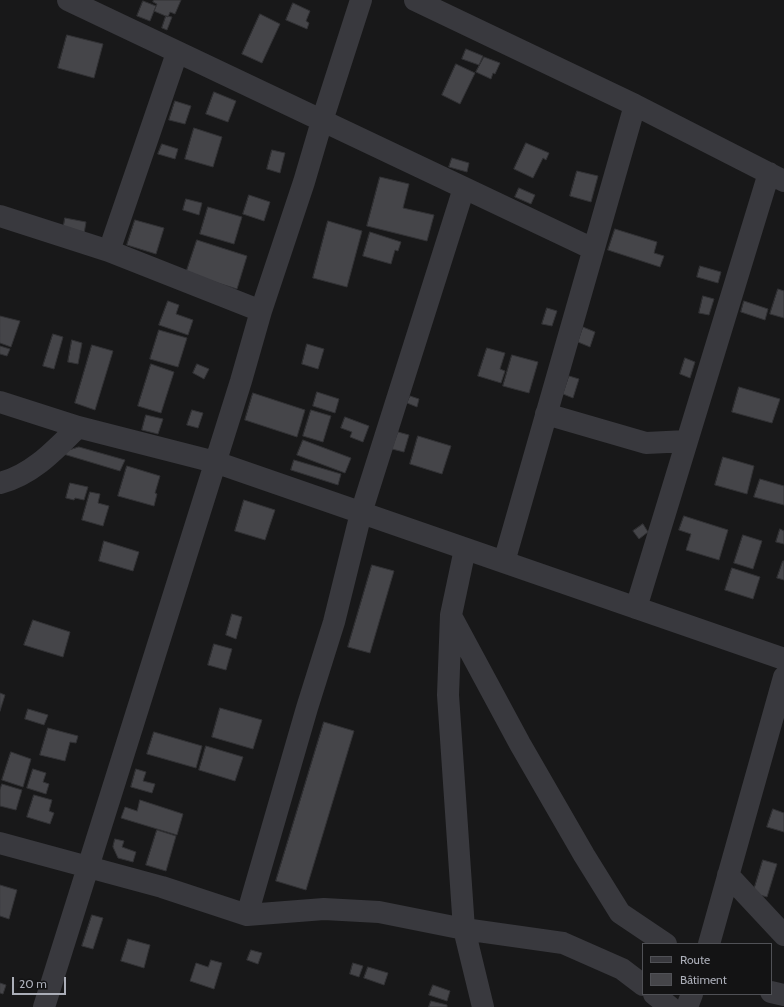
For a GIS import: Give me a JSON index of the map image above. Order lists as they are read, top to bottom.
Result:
{
  "legend": ["Route", "Bâtiment"],
  "scale_bar": "20 m"
}
